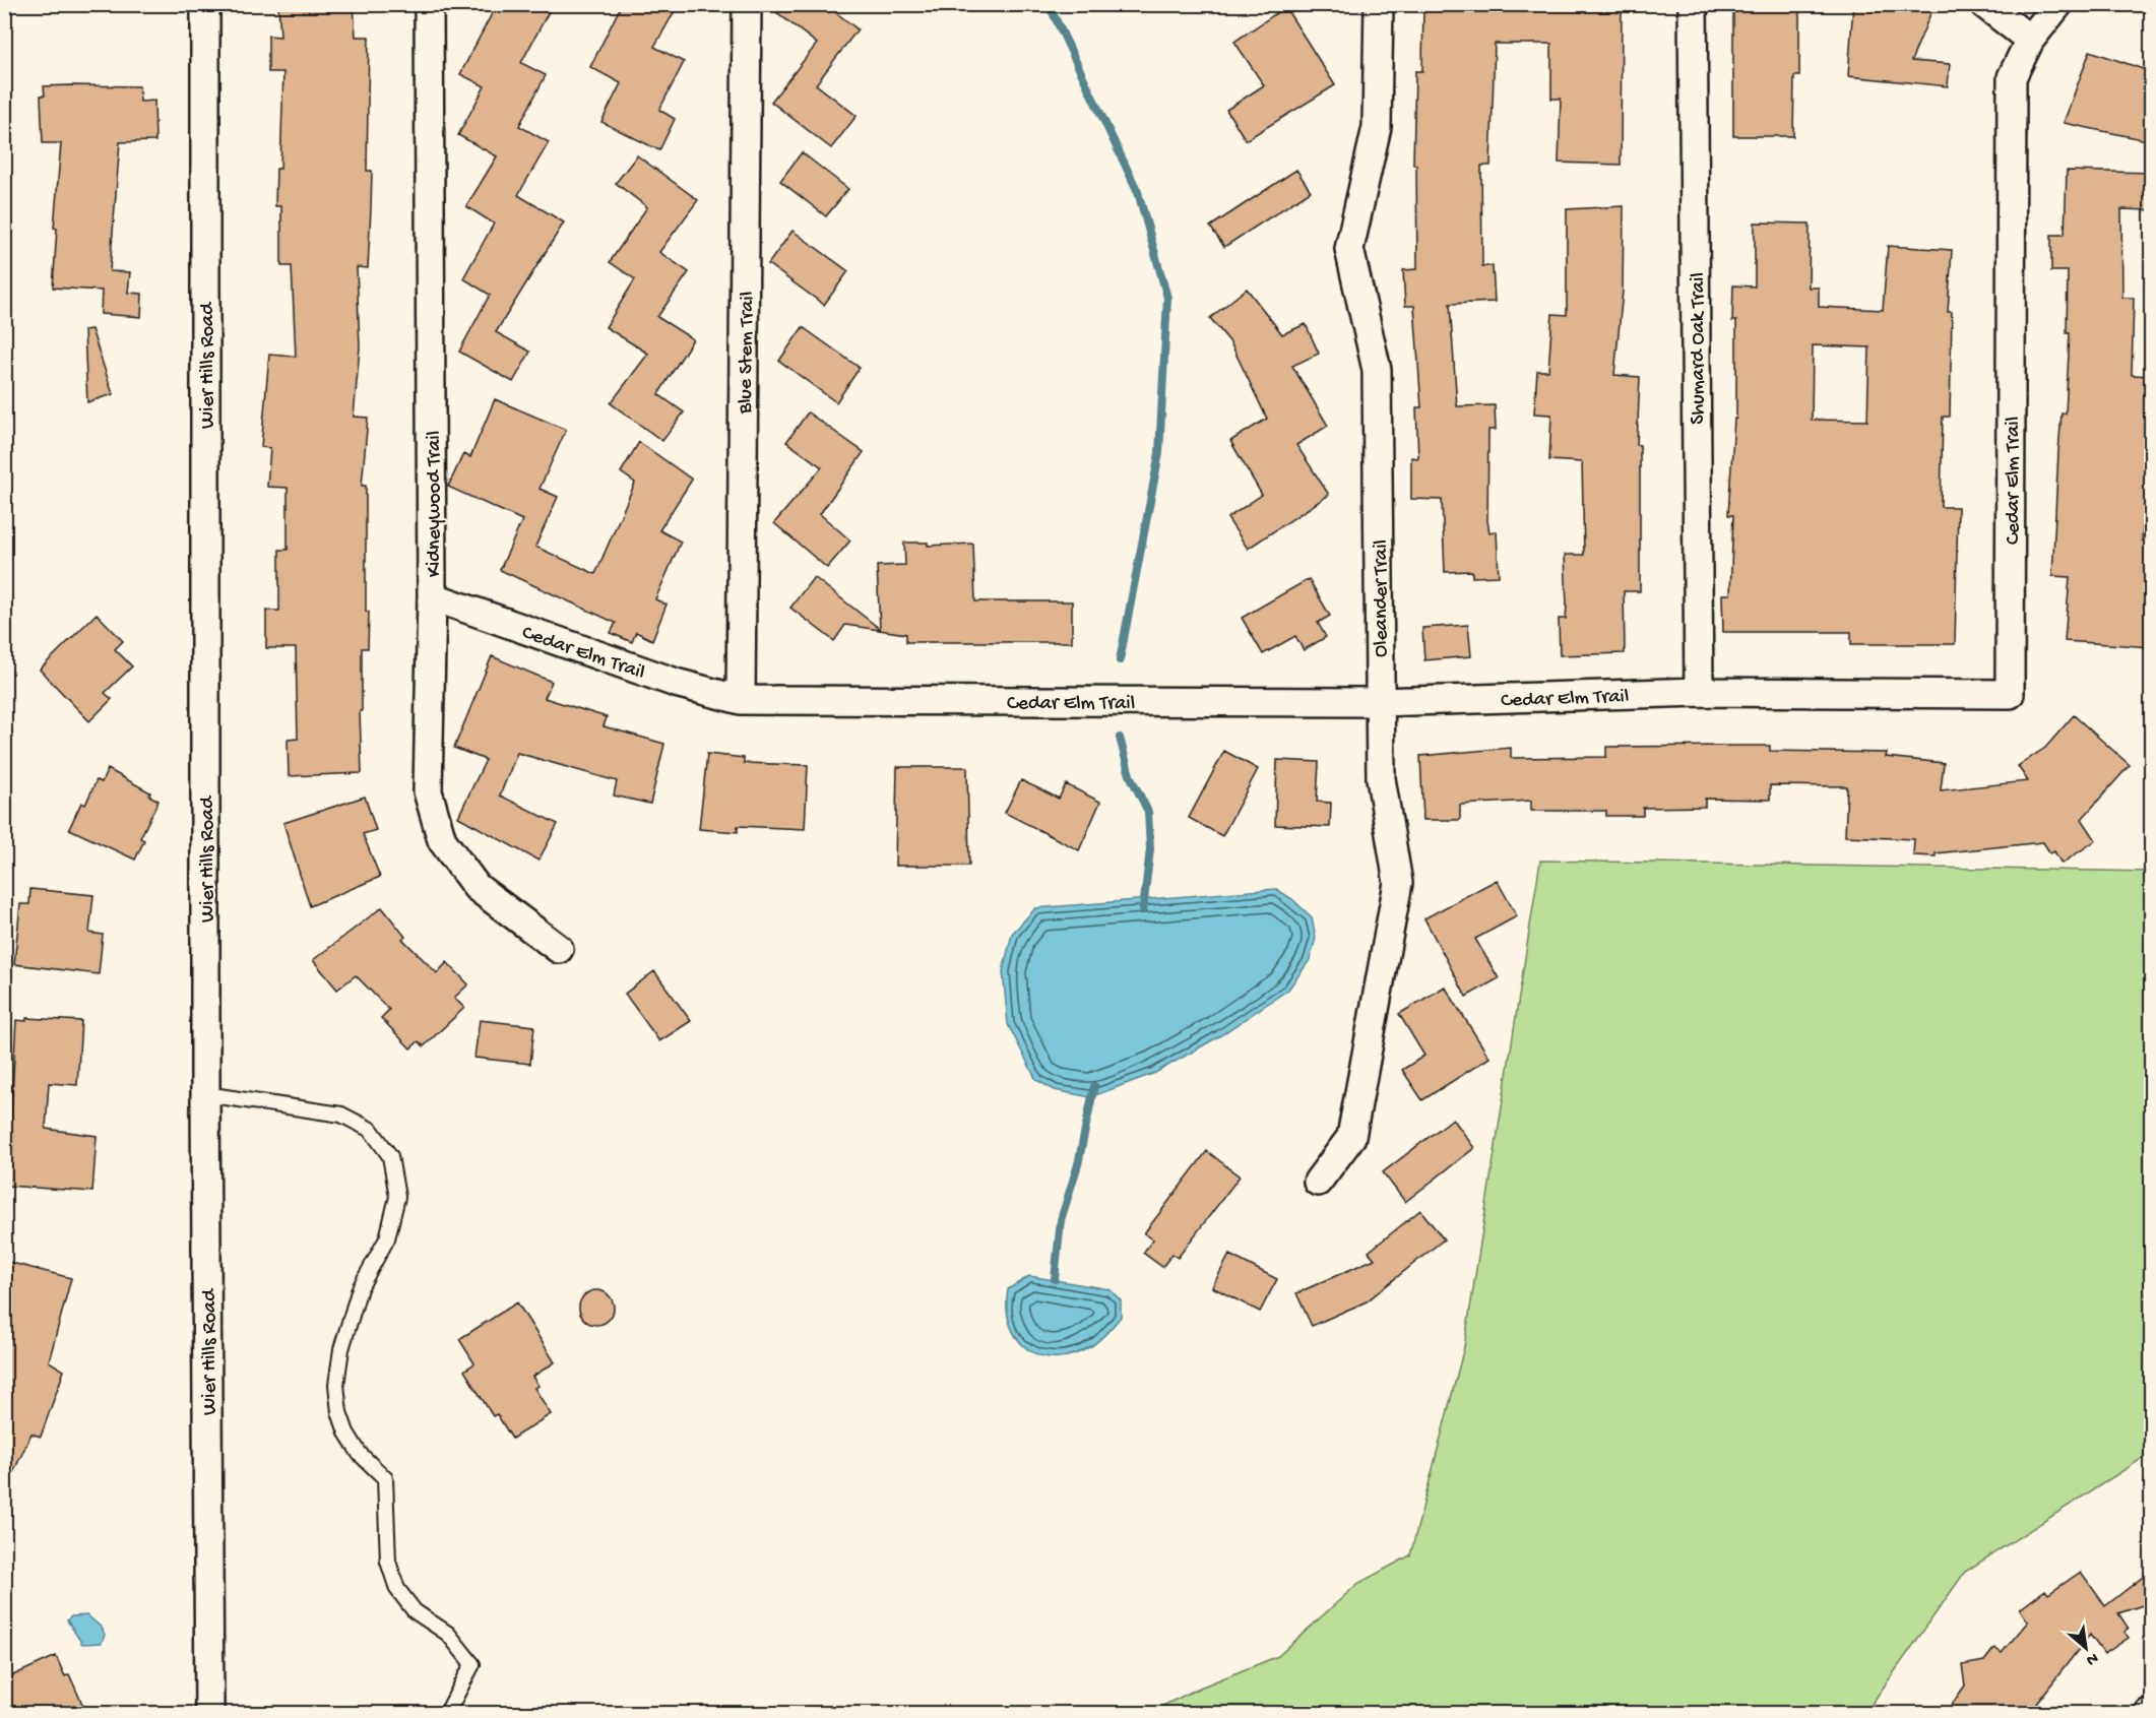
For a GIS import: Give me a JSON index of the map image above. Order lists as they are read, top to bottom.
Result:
{
  "streets": {
    "street": [
      "Shumard Oak Trail",
      "Blue Stem Trail",
      "Wier Hills Road",
      "Cedar Elm Trail",
      "Kidneywood Trail",
      "Oleander Trail"
    ]
  },
  "crossings": [
    ["Shumard Oak Trail", "Cedar Elm Trail"],
    ["Blue Stem Trail", "Cedar Elm Trail"],
    ["Cedar Elm Trail", "Kidneywood Trail"],
    ["Cedar Elm Trail", "Oleander Trail"]
  ],
  "north": "bottom right"
}
